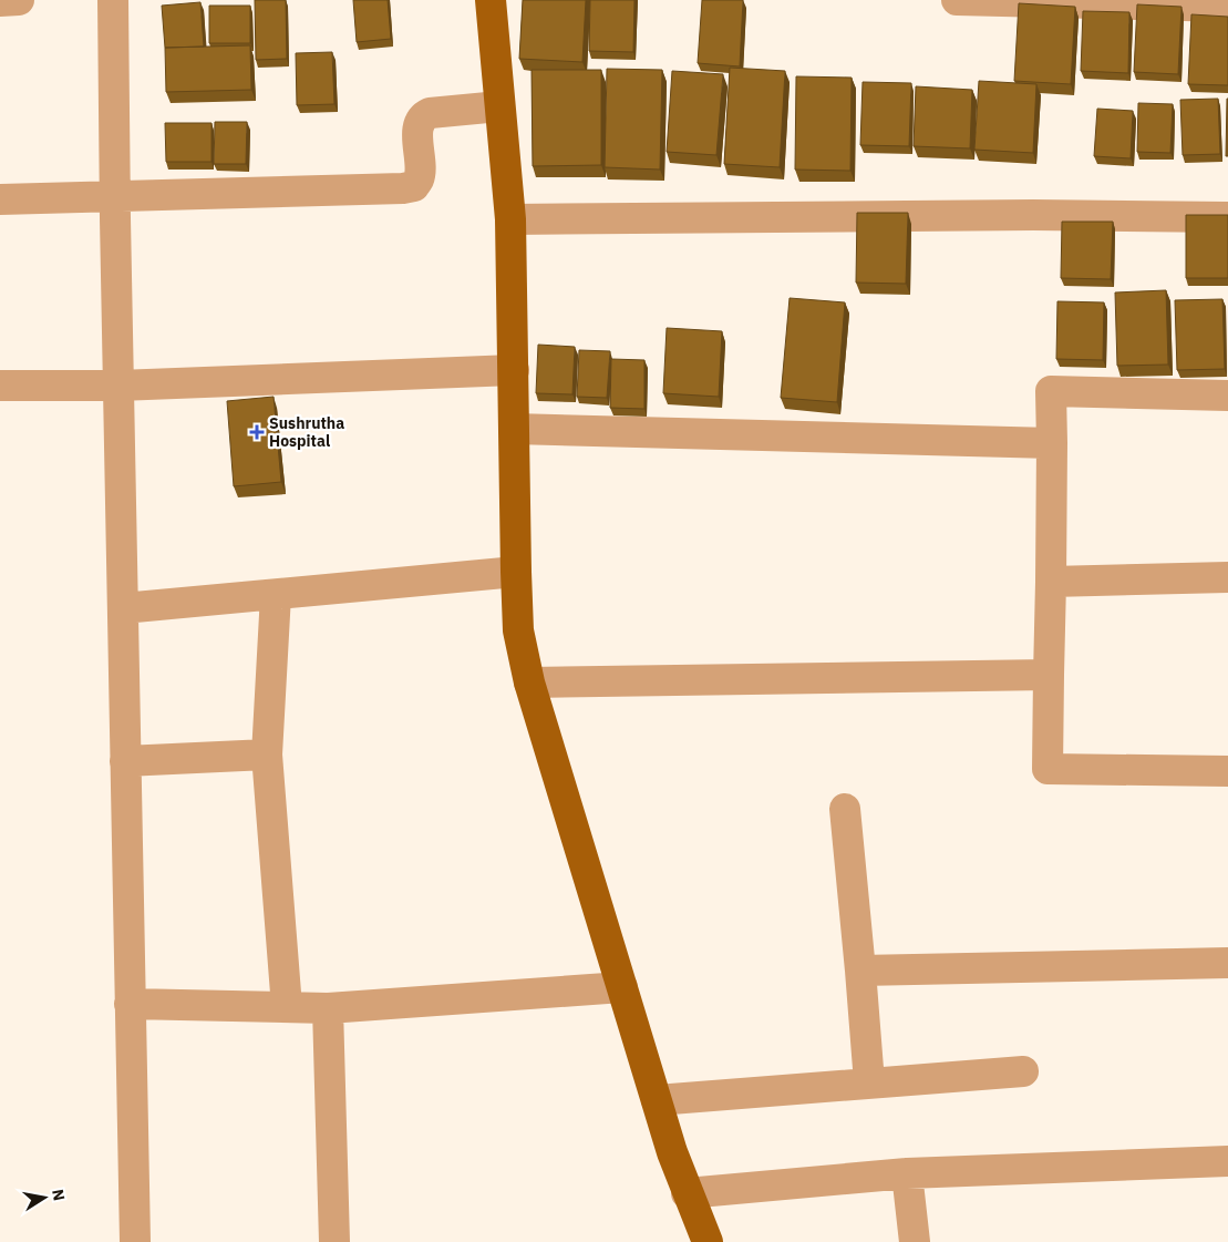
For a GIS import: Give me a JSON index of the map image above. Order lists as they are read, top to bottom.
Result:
{
  "places": {
    "health": ["Sushrutha Hospital"]
  },
  "north": "right"
}
